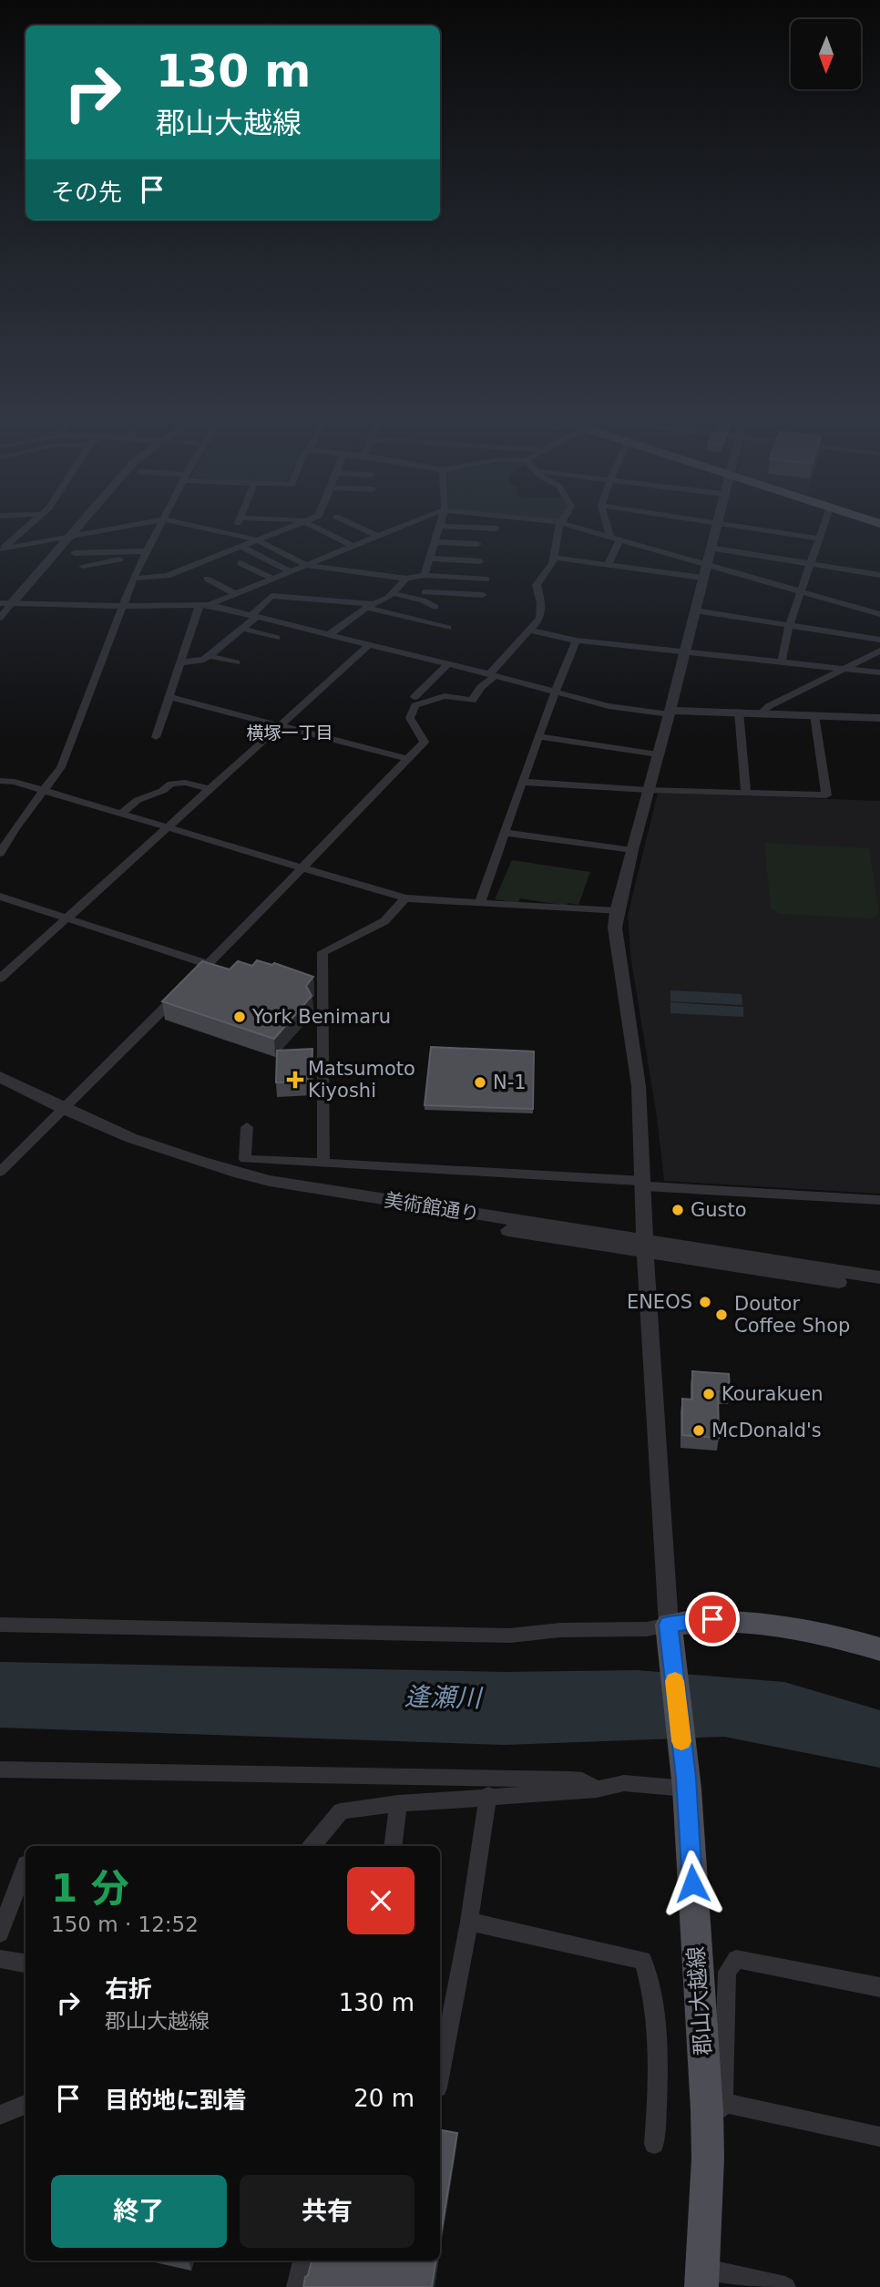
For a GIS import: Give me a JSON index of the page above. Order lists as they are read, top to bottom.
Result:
{
  "streets": {
    "main road": ["郡山大越線"],
    "street": ["美術館通り"]
  },
  "districts": ["横塚一丁目"],
  "water": ["逢瀬川"],
  "places": {
    "other": [
      "York Benimaru",
      "N-1",
      "Gusto",
      "ENEOS",
      "Doutor Coffee Shop",
      "Kourakuen",
      "McDonald's"
    ],
    "health": ["Matsumoto Kiyoshi"]
  },
  "north": "bottom",
  "page": {
    "turn": ["130 m", "郡山大越線"],
    "then": "その先",
    "heading": ["1 分", "150 m · 12:52"],
    "list": [
      {
        "name": "右折",
        "note": "郡山大越線",
        "value": "130 m"
      },
      {
        "name": "目的地に到着",
        "value": "20 m"
      }
    ],
    "buttons": ["終了", "共有"]
  }
}
